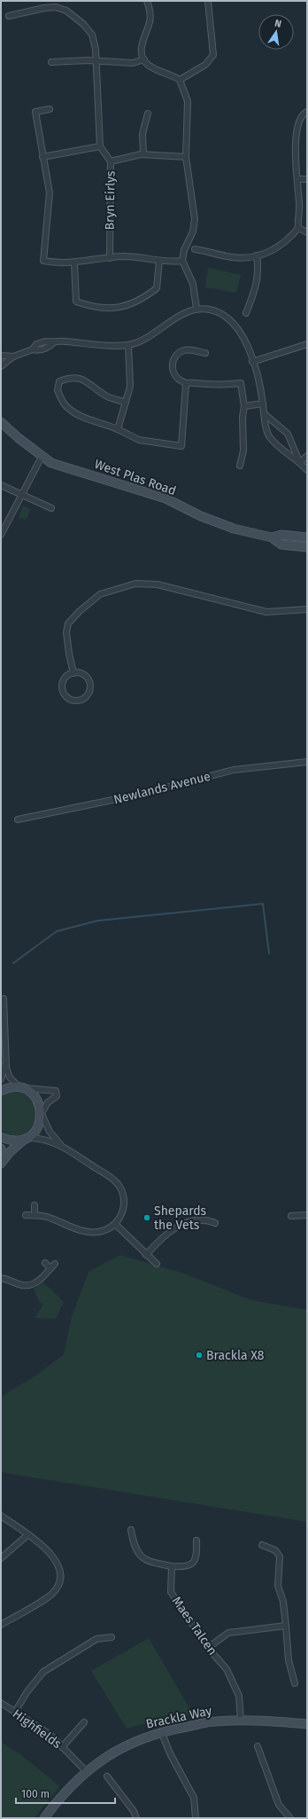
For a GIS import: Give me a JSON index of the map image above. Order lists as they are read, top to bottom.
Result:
{
  "streets": {
    "street": [
      "Bryn Eirlys",
      "West Plas Road",
      "Newlands Avenue",
      "Maes Talcen",
      "Brackla Way",
      "Highfields"
    ]
  },
  "crossings": [
    ["Maes Talcen", "Brackla Way"],
    ["Brackla Way", "Highfields"]
  ],
  "places": ["Shepards the Vets", "Brackla X8"],
  "scale_bar": "100 m",
  "north": "top"
}
